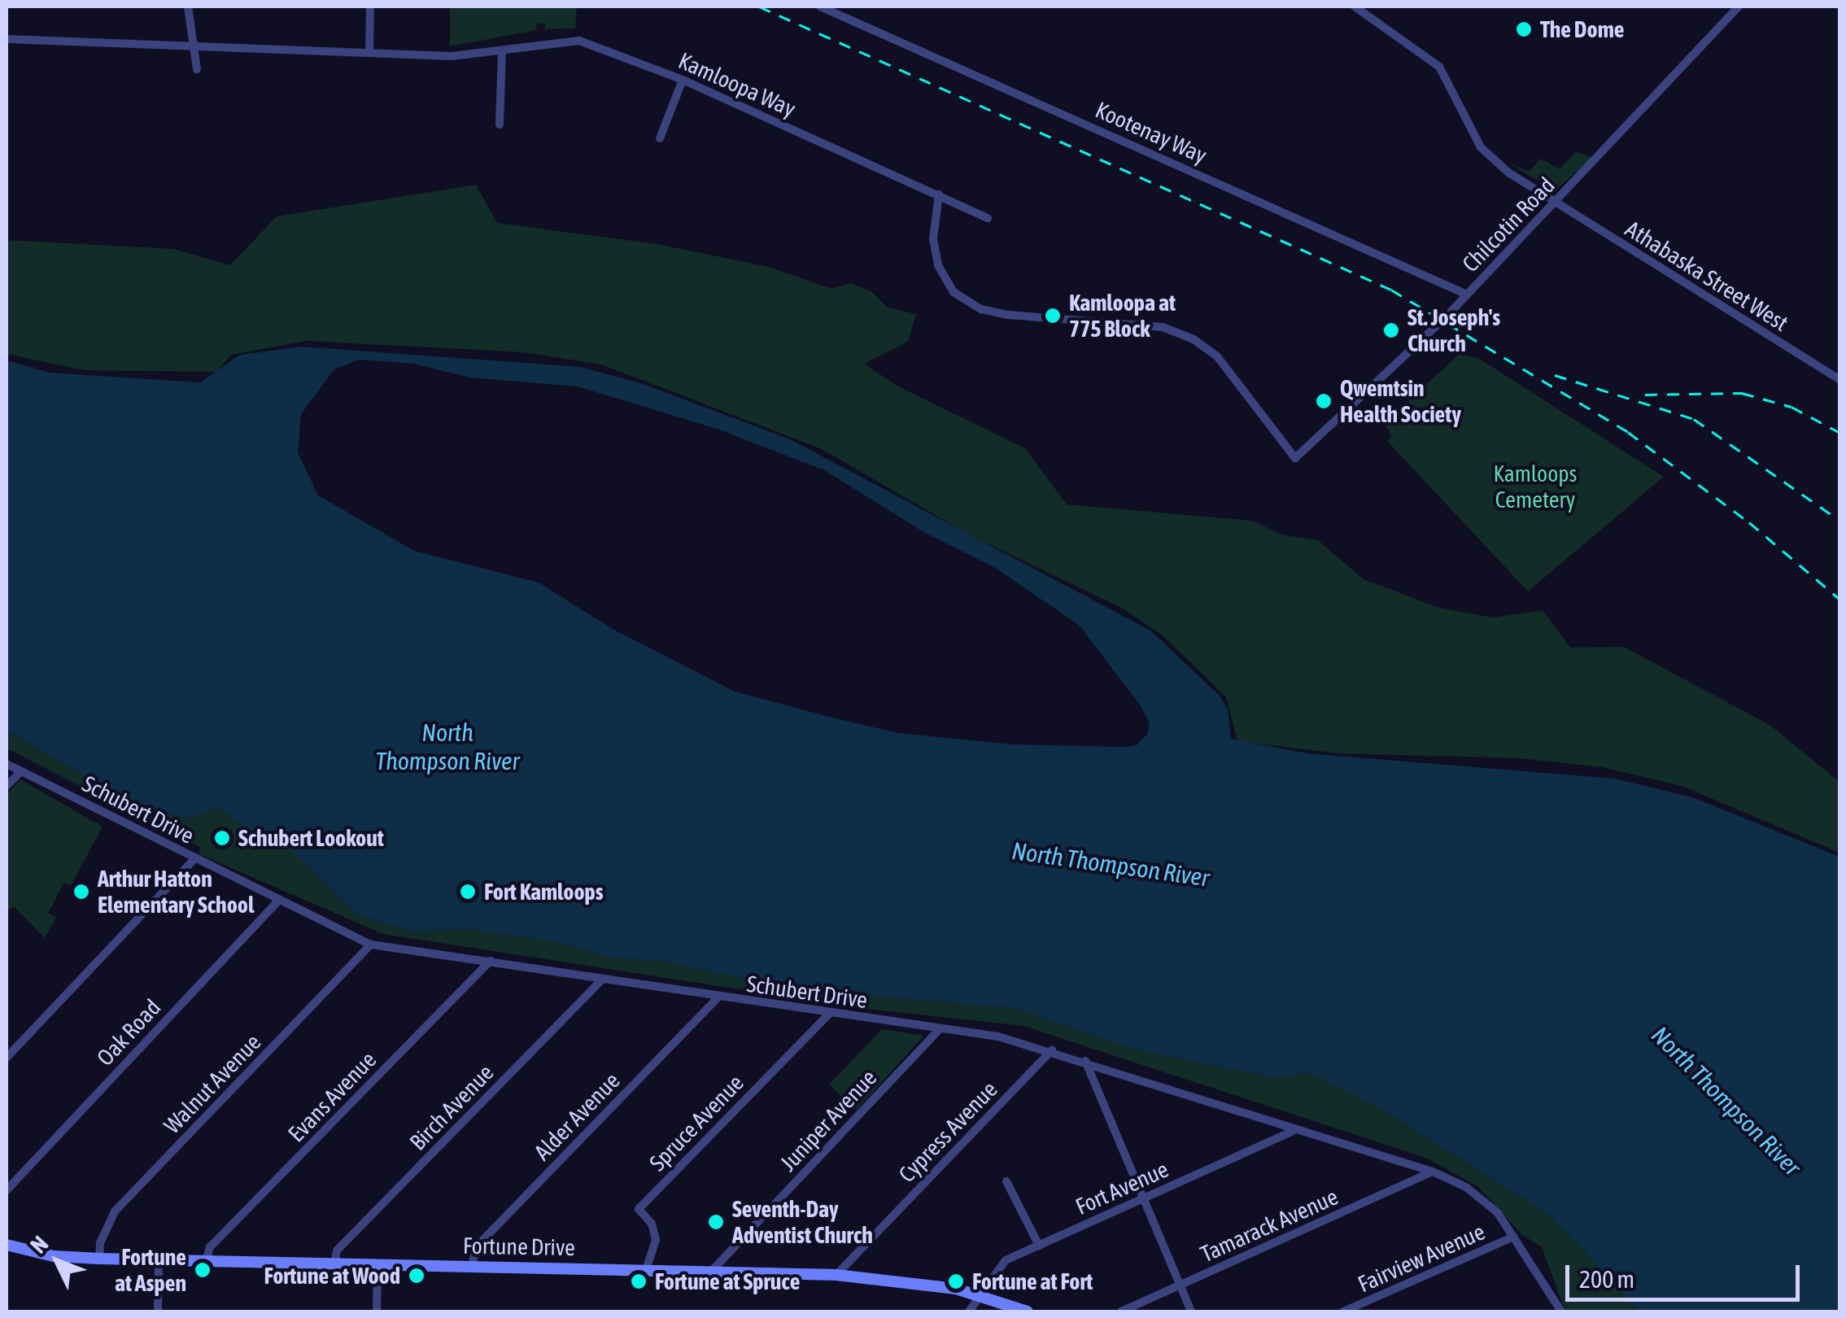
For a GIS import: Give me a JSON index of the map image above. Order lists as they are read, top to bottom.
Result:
{
  "streets": {
    "main road": ["Fortune Drive"],
    "street": [
      "Kamloopa Way",
      "Kootenay Way",
      "Chilcotin Road",
      "Athabaska Street West",
      "Schubert Drive",
      "Oak Road",
      "Walnut Avenue",
      "Evans Avenue",
      "Birch Avenue",
      "Alder Avenue",
      "Juniper Avenue",
      "Spruce Avenue",
      "Cypress Avenue",
      "Fort Avenue",
      "Tamarack Avenue",
      "Fairview Avenue"
    ]
  },
  "crossings": [
    ["Kamloopa Way", "Chilcotin Road"],
    ["Kootenay Way", "Chilcotin Road"],
    ["Chilcotin Road", "Athabaska Street West"],
    ["Schubert Drive", "Oak Road"],
    ["Schubert Drive", "Walnut Avenue"],
    ["Schubert Drive", "Evans Avenue"],
    ["Schubert Drive", "Birch Avenue"],
    ["Schubert Drive", "Alder Avenue"],
    ["Schubert Drive", "Juniper Avenue"],
    ["Schubert Drive", "Spruce Avenue"],
    ["Schubert Drive", "Cypress Avenue"],
    ["Schubert Drive", "Fort Avenue"],
    ["Schubert Drive", "Tamarack Avenue"],
    ["Schubert Drive", "Fairview Avenue"],
    ["Walnut Avenue", "Fortune Drive"],
    ["Evans Avenue", "Fortune Drive"],
    ["Birch Avenue", "Fortune Drive"],
    ["Alder Avenue", "Fortune Drive"],
    ["Juniper Avenue", "Fortune Drive"],
    ["Spruce Avenue", "Fortune Drive"],
    ["Cypress Avenue", "Fortune Drive"],
    ["Fort Avenue", "Fortune Drive"]
  ],
  "water": ["North Thompson River"],
  "parks": ["Kamloops Cemetery"],
  "places": [
    "The Dome",
    "Kamloopa at 775 Block",
    "St. Joseph's Church",
    "Qwemtsin Health Society",
    "Schubert Lookout",
    "Arthur Hatton Elementary School",
    "Fort Kamloops",
    "Seventh-Day Adventist Church",
    "Fortune at Aspen",
    "Fortune at Wood",
    "Fortune at Spruce",
    "Fortune at Fort"
  ],
  "scale_bar": "200 m",
  "north": "top left"
}
